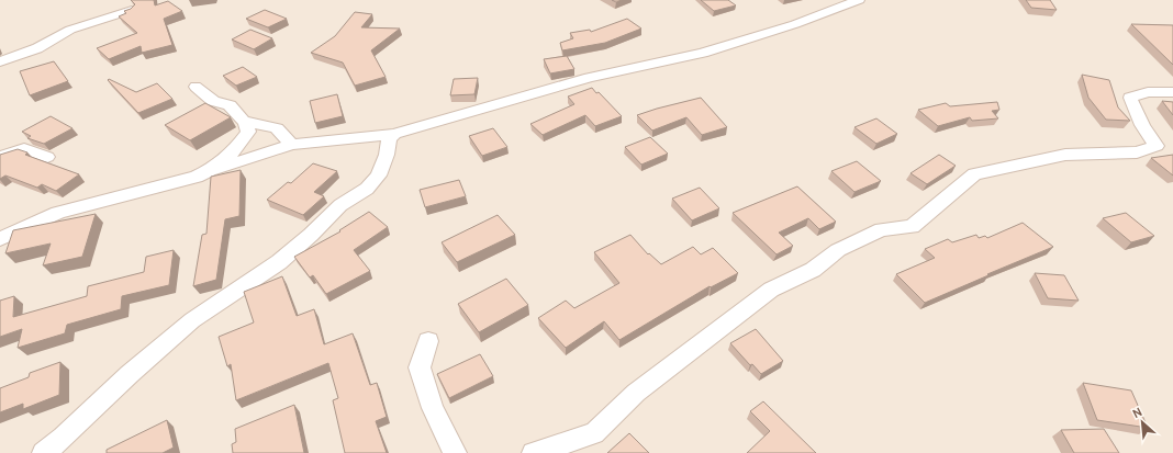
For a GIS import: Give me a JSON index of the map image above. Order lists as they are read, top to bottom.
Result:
{
  "north": "top left"
}
